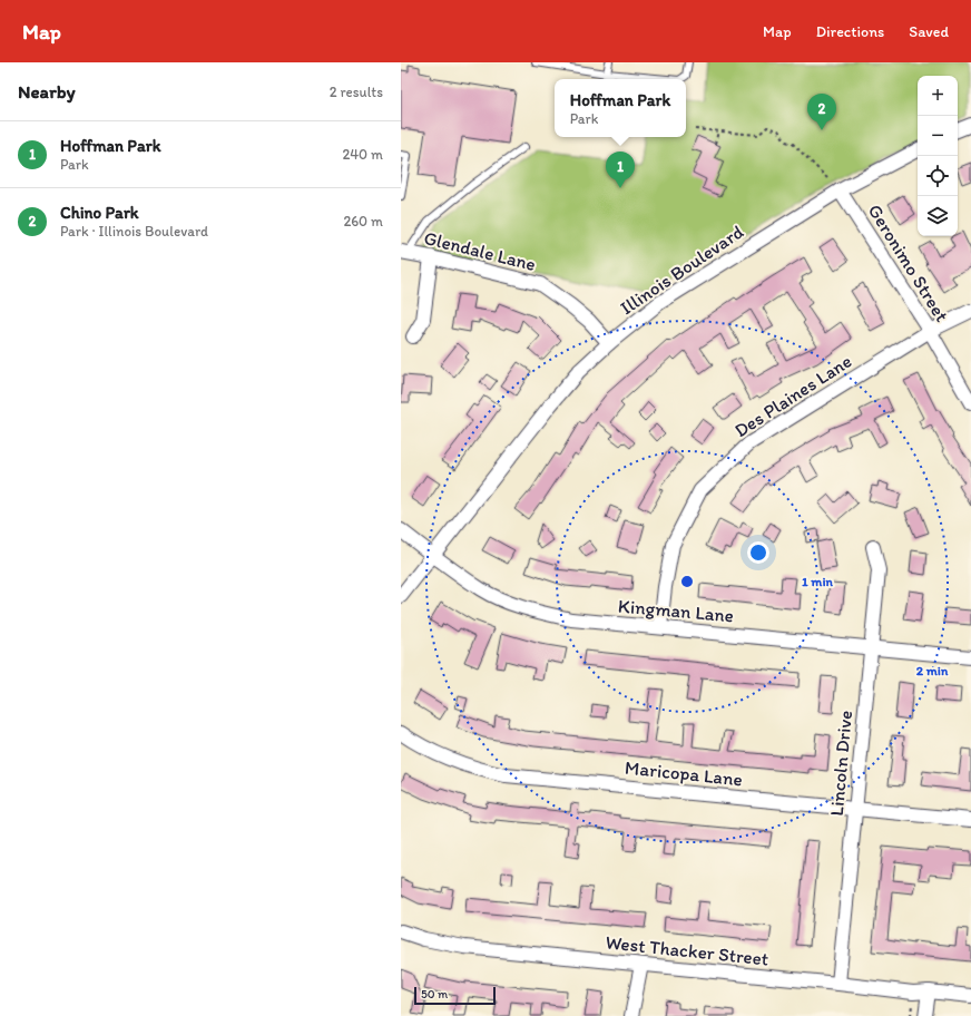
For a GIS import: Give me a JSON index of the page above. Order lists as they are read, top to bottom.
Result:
{
  "streets": {
    "street": [
      "Glendale Lane",
      "Geronimo Street",
      "Illinois Boulevard",
      "Des Plaines Lane",
      "Kingman Lane",
      "Lincoln Drive",
      "Maricopa Lane",
      "West Thacker Street"
    ]
  },
  "crossings": [
    ["Glendale Lane", "Illinois Boulevard"],
    ["Geronimo Street", "Illinois Boulevard"],
    ["Geronimo Street", "Des Plaines Lane"],
    ["Illinois Boulevard", "Kingman Lane"],
    ["Des Plaines Lane", "Kingman Lane"],
    ["Kingman Lane", "Lincoln Drive"],
    ["Lincoln Drive", "Maricopa Lane"],
    ["Lincoln Drive", "West Thacker Street"]
  ],
  "scale_bar": "50 m",
  "page": {
    "header": "Map",
    "nav": ["Map", "Directions", "Saved"],
    "heading": ["Nearby", "2 results"],
    "map_buttons": ["+", "−"],
    "popup": ["Hoffman Park", "Park"],
    "pins": ["2", "1"],
    "list": [
      {
        "mark": "1",
        "name": "Hoffman Park",
        "note": "Park",
        "value": "240 m"
      },
      {
        "mark": "2",
        "name": "Chino Park",
        "note": "Park · Illinois Boulevard",
        "value": "260 m"
      }
    ],
    "scale": "50 m"
  },
  "rings": ["1 min", "2 min"]
}
